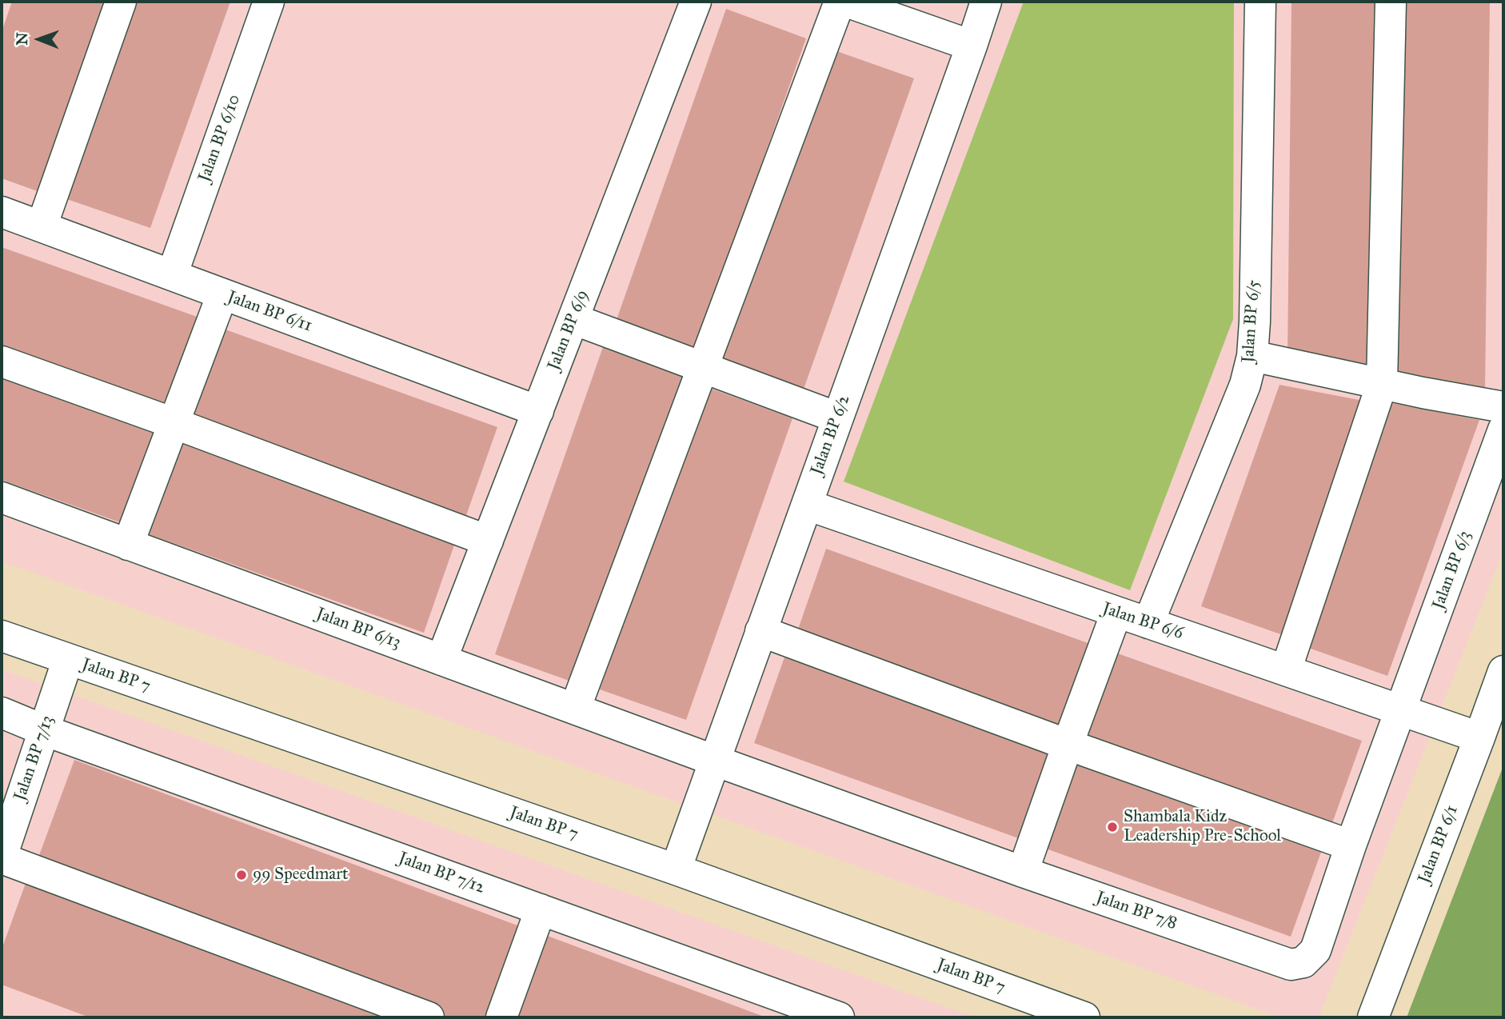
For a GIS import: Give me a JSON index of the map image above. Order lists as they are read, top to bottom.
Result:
{
  "streets": {
    "street": [
      "Jalan BP 6/10",
      "Jalan BP 6/11",
      "Jalan BP 6/5",
      "Jalan BP 6/9",
      "Jalan BP 6/2",
      "Jalan BP 6/3",
      "Jalan BP 6/6",
      "Jalan BP 6/13",
      "Jalan BP 7",
      "Jalan BP 7/13",
      "Jalan BP 6/1",
      "Jalan BP 7/12",
      "Jalan BP 7/8"
    ]
  },
  "crossings": [
    ["Jalan BP 6/10", "Jalan BP 6/11"],
    ["Jalan BP 6/11", "Jalan BP 6/9"],
    ["Jalan BP 6/5", "Jalan BP 6/6"],
    ["Jalan BP 6/9", "Jalan BP 6/13"],
    ["Jalan BP 6/2", "Jalan BP 6/6"],
    ["Jalan BP 6/2", "Jalan BP 6/13"],
    ["Jalan BP 6/2", "Jalan BP 7"],
    ["Jalan BP 6/2", "Jalan BP 7/8"],
    ["Jalan BP 6/3", "Jalan BP 6/6"],
    ["Jalan BP 6/3", "Jalan BP 7/8"],
    ["Jalan BP 6/6", "Jalan BP 6/1"],
    ["Jalan BP 6/6", "Jalan BP 7/8"],
    ["Jalan BP 6/13", "Jalan BP 7/8"],
    ["Jalan BP 7", "Jalan BP 7/13"],
    ["Jalan BP 7/13", "Jalan BP 7/12"]
  ],
  "places": ["Shambala Kidz Leadership Pre-School", "99 Speedmart"],
  "north": "left"
}
